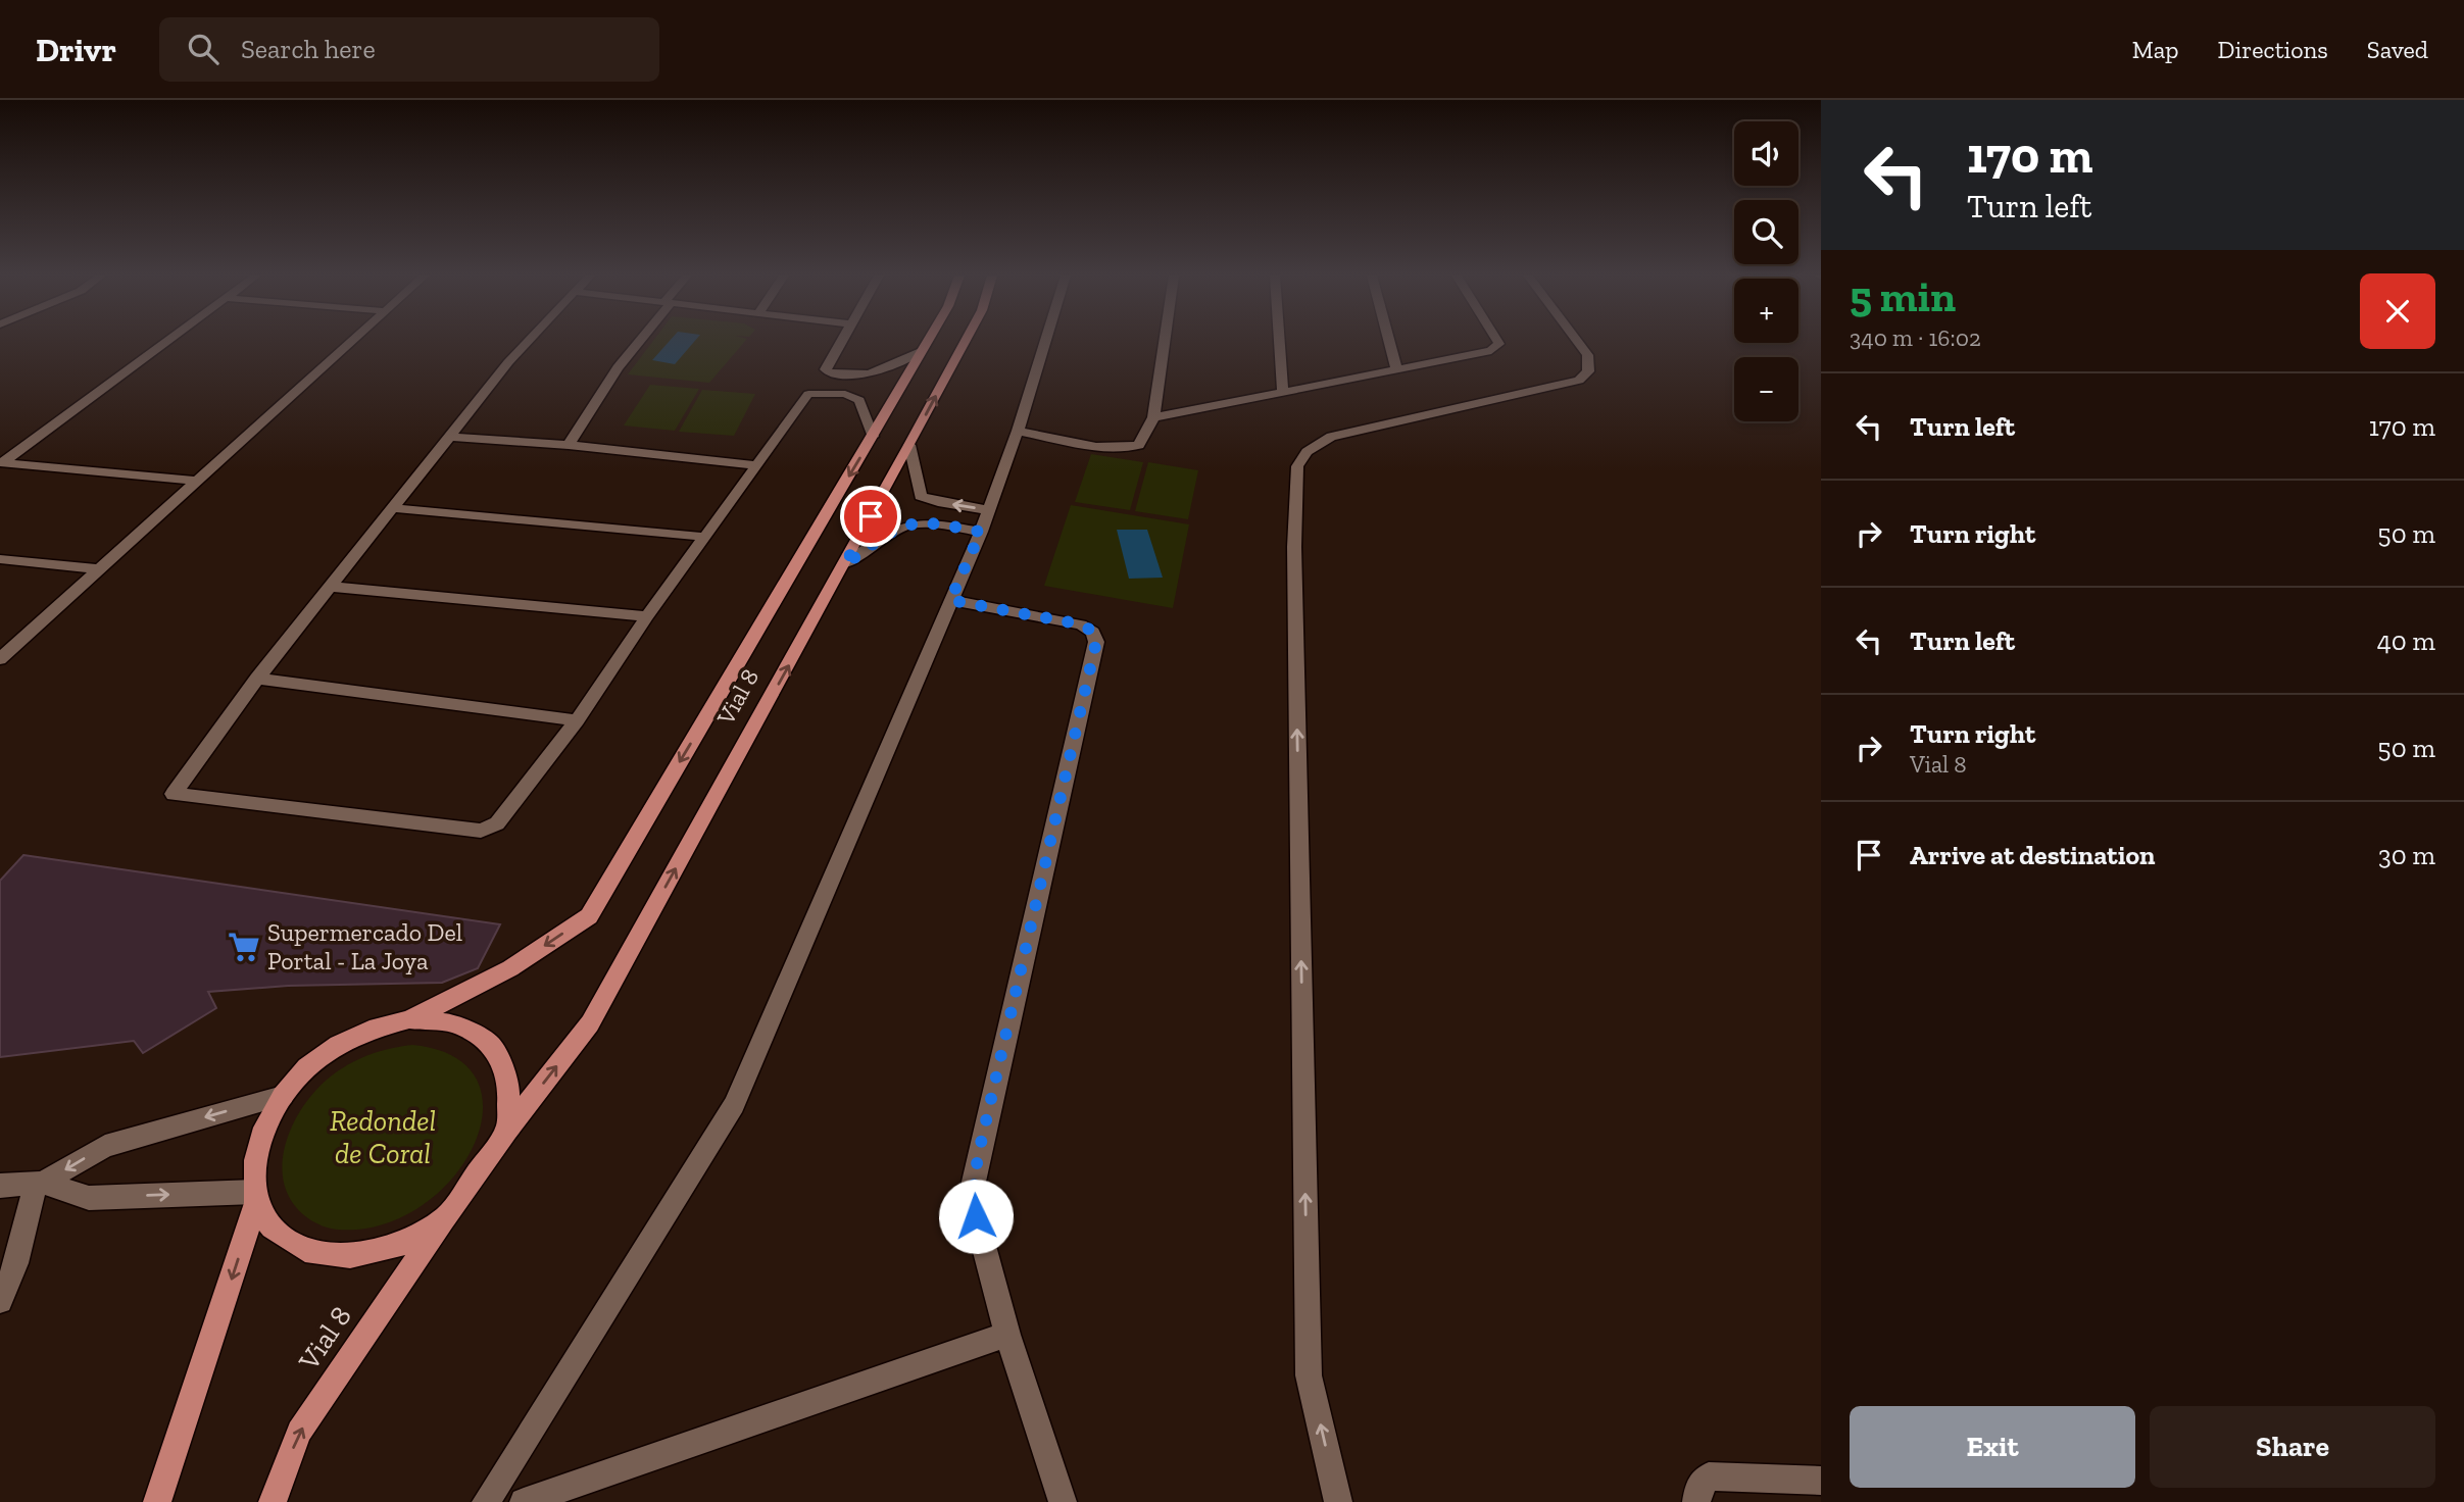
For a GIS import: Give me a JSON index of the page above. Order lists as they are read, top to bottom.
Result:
{
  "streets": {
    "main road": ["Vial 8"]
  },
  "parks": ["Redondel de Coral"],
  "places": {
    "supermarket": ["Supermercado Del Portal - La Joya"]
  },
  "page": {
    "header": "Drivr",
    "search": "Search here",
    "nav": ["Map", "Directions", "Saved"],
    "turn": ["170 m", "Turn left"],
    "map_buttons": ["+", "−"],
    "heading": ["5 min", "340 m · 16:02"],
    "list": [
      {
        "name": "Turn left",
        "value": "170 m"
      },
      {
        "name": "Turn right",
        "value": "50 m"
      },
      {
        "name": "Turn left",
        "value": "40 m"
      },
      {
        "name": "Turn right",
        "note": "Vial 8",
        "value": "50 m"
      },
      {
        "name": "Arrive at destination",
        "value": "30 m"
      }
    ],
    "buttons": ["Exit", "Share"]
  }
}
